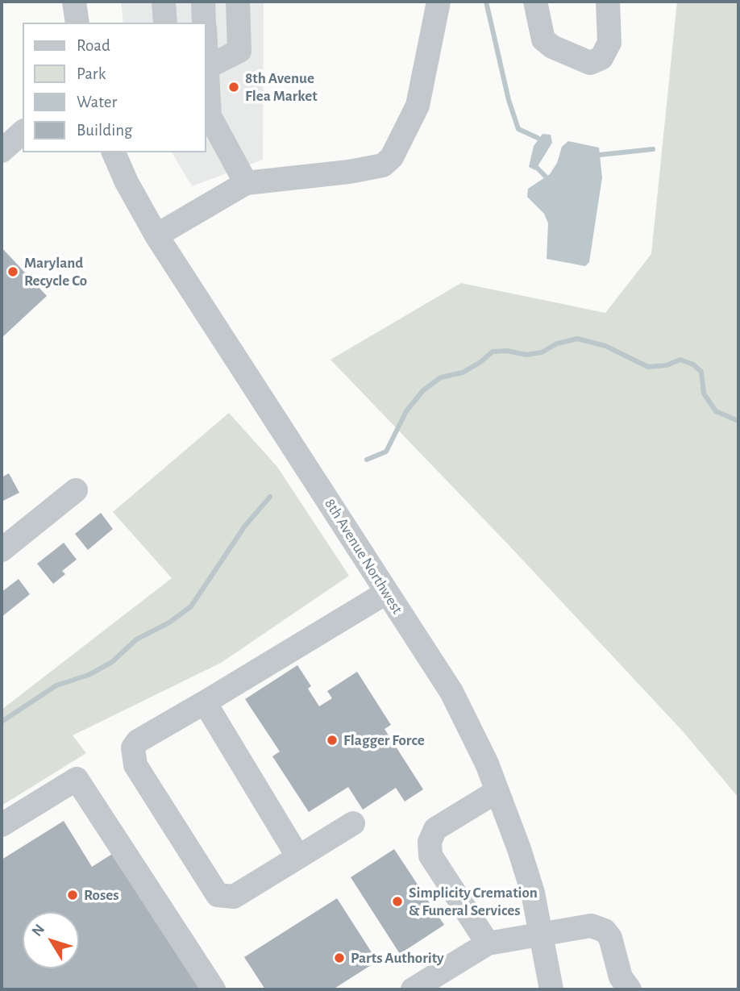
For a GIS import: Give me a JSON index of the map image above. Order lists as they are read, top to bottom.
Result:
{
  "streets": {
    "street": ["8th Avenue Northwest"]
  },
  "places": [
    "8th Avenue Flea Market",
    "Maryland Recycle Co",
    "Flagger Force",
    "Roses",
    "Simplicity Cremation & Funeral Services",
    "Parts Authority"
  ],
  "legend": [
    "Road",
    "Park",
    "Water",
    "Building"
  ],
  "north": "top left"
}
